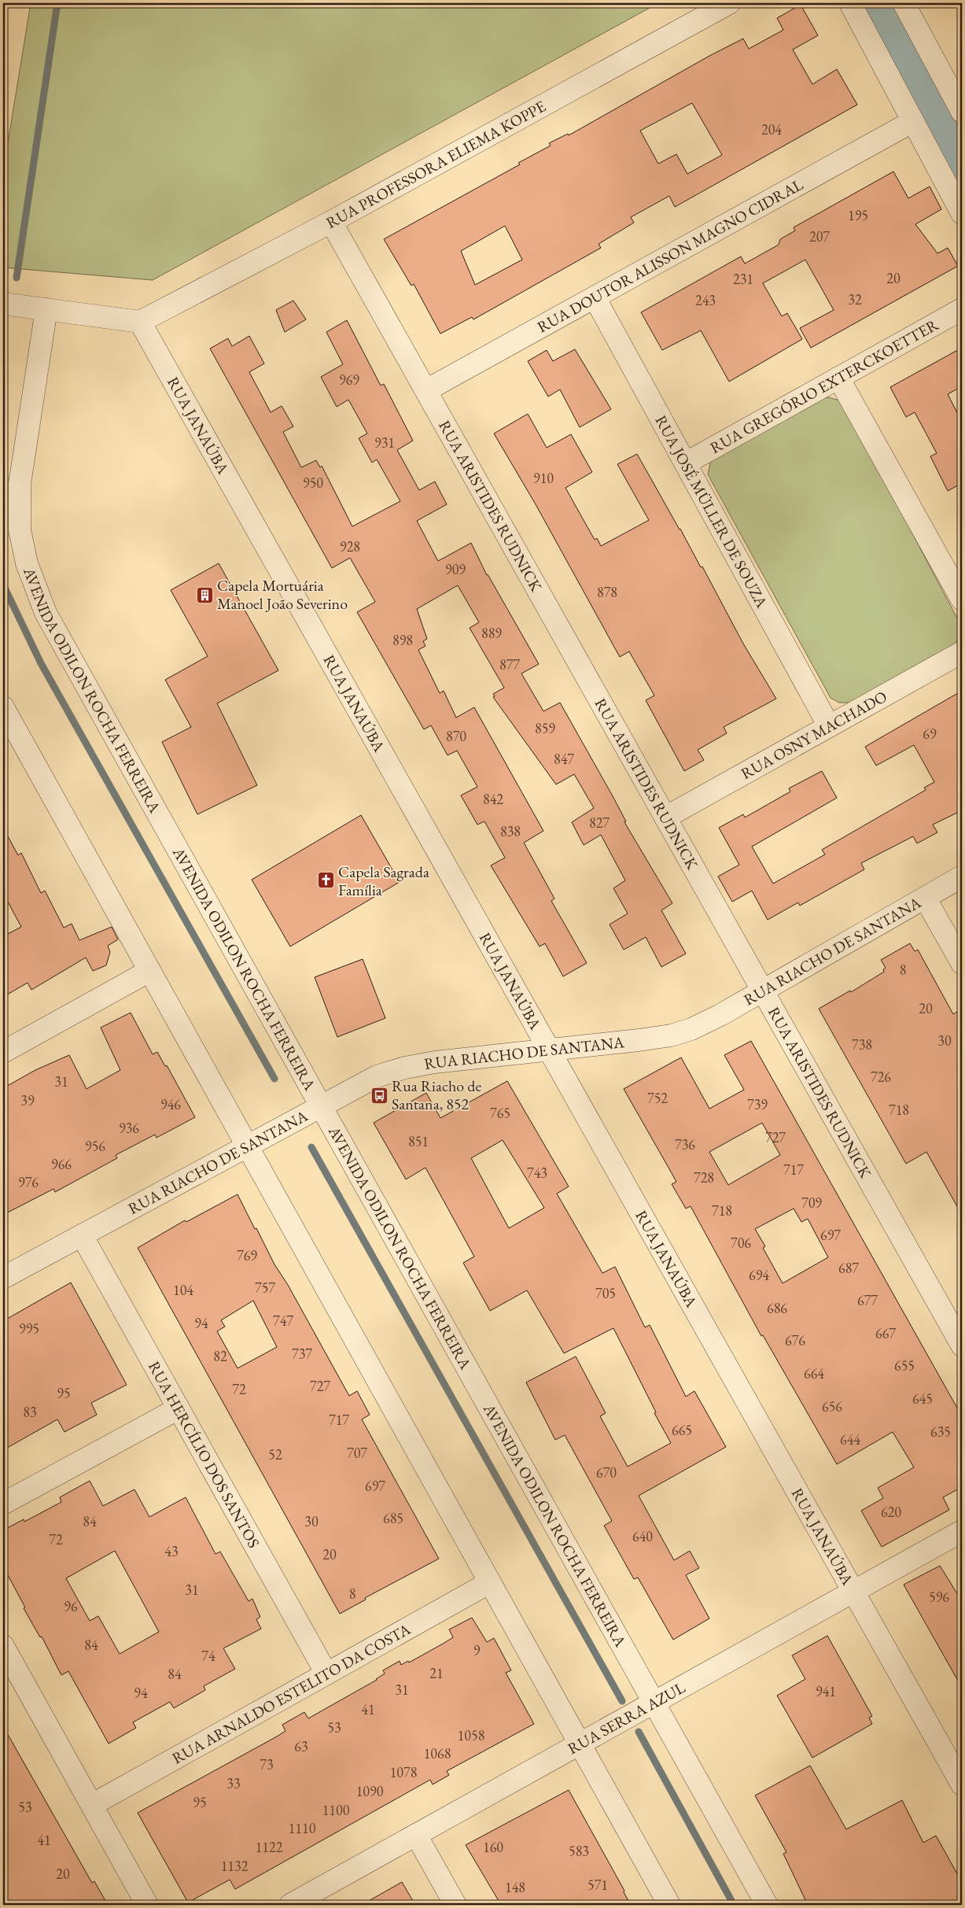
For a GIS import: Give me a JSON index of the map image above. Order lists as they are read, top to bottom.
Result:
{
  "streets": {
    "street": [
      "RUA PROFESSORA ELIEMA KOPPE",
      "RUA DOUTOR ALISSON MAGNO CIDRAL",
      "RUA GREGÓRIO EXTERCKOETTER",
      "RUA JANAÚBA",
      "RUA ARISTIDES RUDNICK",
      "RUA JOSÉ MÜLLER DE SOUZA",
      "AVENIDA ODILON ROCHA FERREIRA",
      "RUA OSNY MACHADO",
      "RUA RIACHO DE SANTANA",
      "RUA HERCÍLIO DOS SANTOS",
      "RUA ARNALDO ESTELITO DA COSTA",
      "RUA SERRA AZUL"
    ]
  },
  "crossings": [
    ["RUA PROFESSORA ELIEMA KOPPE", "RUA JANAÚBA"],
    ["RUA PROFESSORA ELIEMA KOPPE", "RUA ARISTIDES RUDNICK"],
    ["RUA DOUTOR ALISSON MAGNO CIDRAL", "RUA ARISTIDES RUDNICK"],
    ["RUA DOUTOR ALISSON MAGNO CIDRAL", "RUA JOSÉ MÜLLER DE SOUZA"],
    ["RUA GREGÓRIO EXTERCKOETTER", "RUA JOSÉ MÜLLER DE SOUZA"],
    ["RUA JANAÚBA", "RUA RIACHO DE SANTANA"],
    ["RUA JANAÚBA", "RUA SERRA AZUL"],
    ["RUA ARISTIDES RUDNICK", "RUA OSNY MACHADO"],
    ["RUA ARISTIDES RUDNICK", "RUA RIACHO DE SANTANA"],
    ["RUA JOSÉ MÜLLER DE SOUZA", "RUA OSNY MACHADO"],
    ["AVENIDA ODILON ROCHA FERREIRA", "RUA RIACHO DE SANTANA"],
    ["AVENIDA ODILON ROCHA FERREIRA", "RUA SERRA AZUL"],
    ["RUA RIACHO DE SANTANA", "RUA HERCÍLIO DOS SANTOS"],
    ["RUA HERCÍLIO DOS SANTOS", "RUA ARNALDO ESTELITO DA COSTA"]
  ],
  "places": {
    "building": ["Capela Mortuária Manoel João Severino"],
    "church": ["Capela Sagrada Família"],
    "bus stop": ["Rua Riacho de Santana, 852"]
  },
  "house_numbers": [
    "204",
    "195",
    "207",
    "20",
    "231",
    "32",
    "243",
    "969",
    "931",
    "910",
    "950",
    "928",
    "909",
    "878",
    "889",
    "898",
    "877",
    "859",
    "69",
    "870",
    "847",
    "842",
    "827",
    "838",
    "8",
    "20",
    "30",
    "738",
    "726",
    "31",
    "752",
    "39",
    "946",
    "739",
    "718",
    "765",
    "936",
    "727",
    "851",
    "736",
    "956",
    "966",
    "717",
    "743",
    "728",
    "976",
    "709",
    "718",
    "697",
    "706",
    "769",
    "687",
    "694",
    "757",
    "104",
    "705",
    "677",
    "686",
    "747",
    "94",
    "995",
    "667",
    "676",
    "737",
    "82",
    "655",
    "664",
    "727",
    "72",
    "95",
    "645",
    "656",
    "83",
    "717",
    "665",
    "635",
    "644",
    "707",
    "52",
    "670",
    "697",
    "620",
    "685",
    "84",
    "30",
    "640",
    "72",
    "43",
    "20",
    "31",
    "8",
    "596",
    "96",
    "84",
    "9",
    "74",
    "21",
    "84",
    "31",
    "941",
    "94",
    "41",
    "53",
    "1058",
    "63",
    "1068",
    "73",
    "1078",
    "33",
    "1090",
    "95",
    "53",
    "1100",
    "1110",
    "41",
    "1122",
    "160",
    "583",
    "1132",
    "20",
    "571",
    "148"
  ]
}
